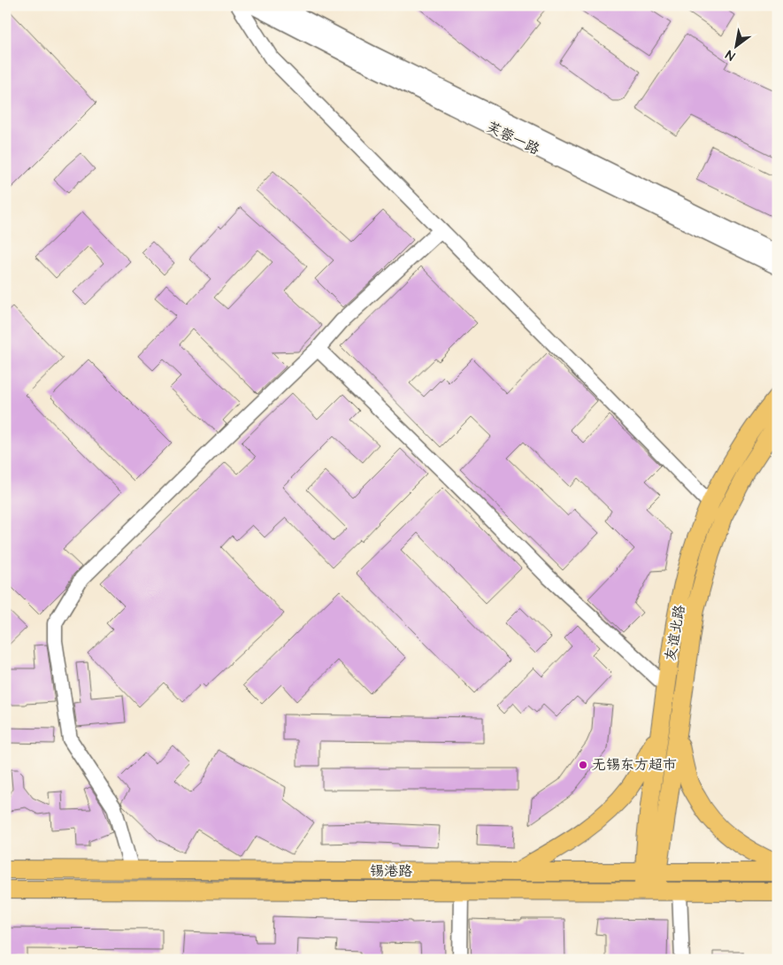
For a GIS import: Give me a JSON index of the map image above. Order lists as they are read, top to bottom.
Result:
{
  "streets": {
    "main road": ["友谊北路", "锡港路"],
    "street": ["芙蓉一路"]
  },
  "crossings": [
    ["友谊北路", "锡港路"]
  ],
  "places": ["无锡东方超市"],
  "north": "bottom left"
}
